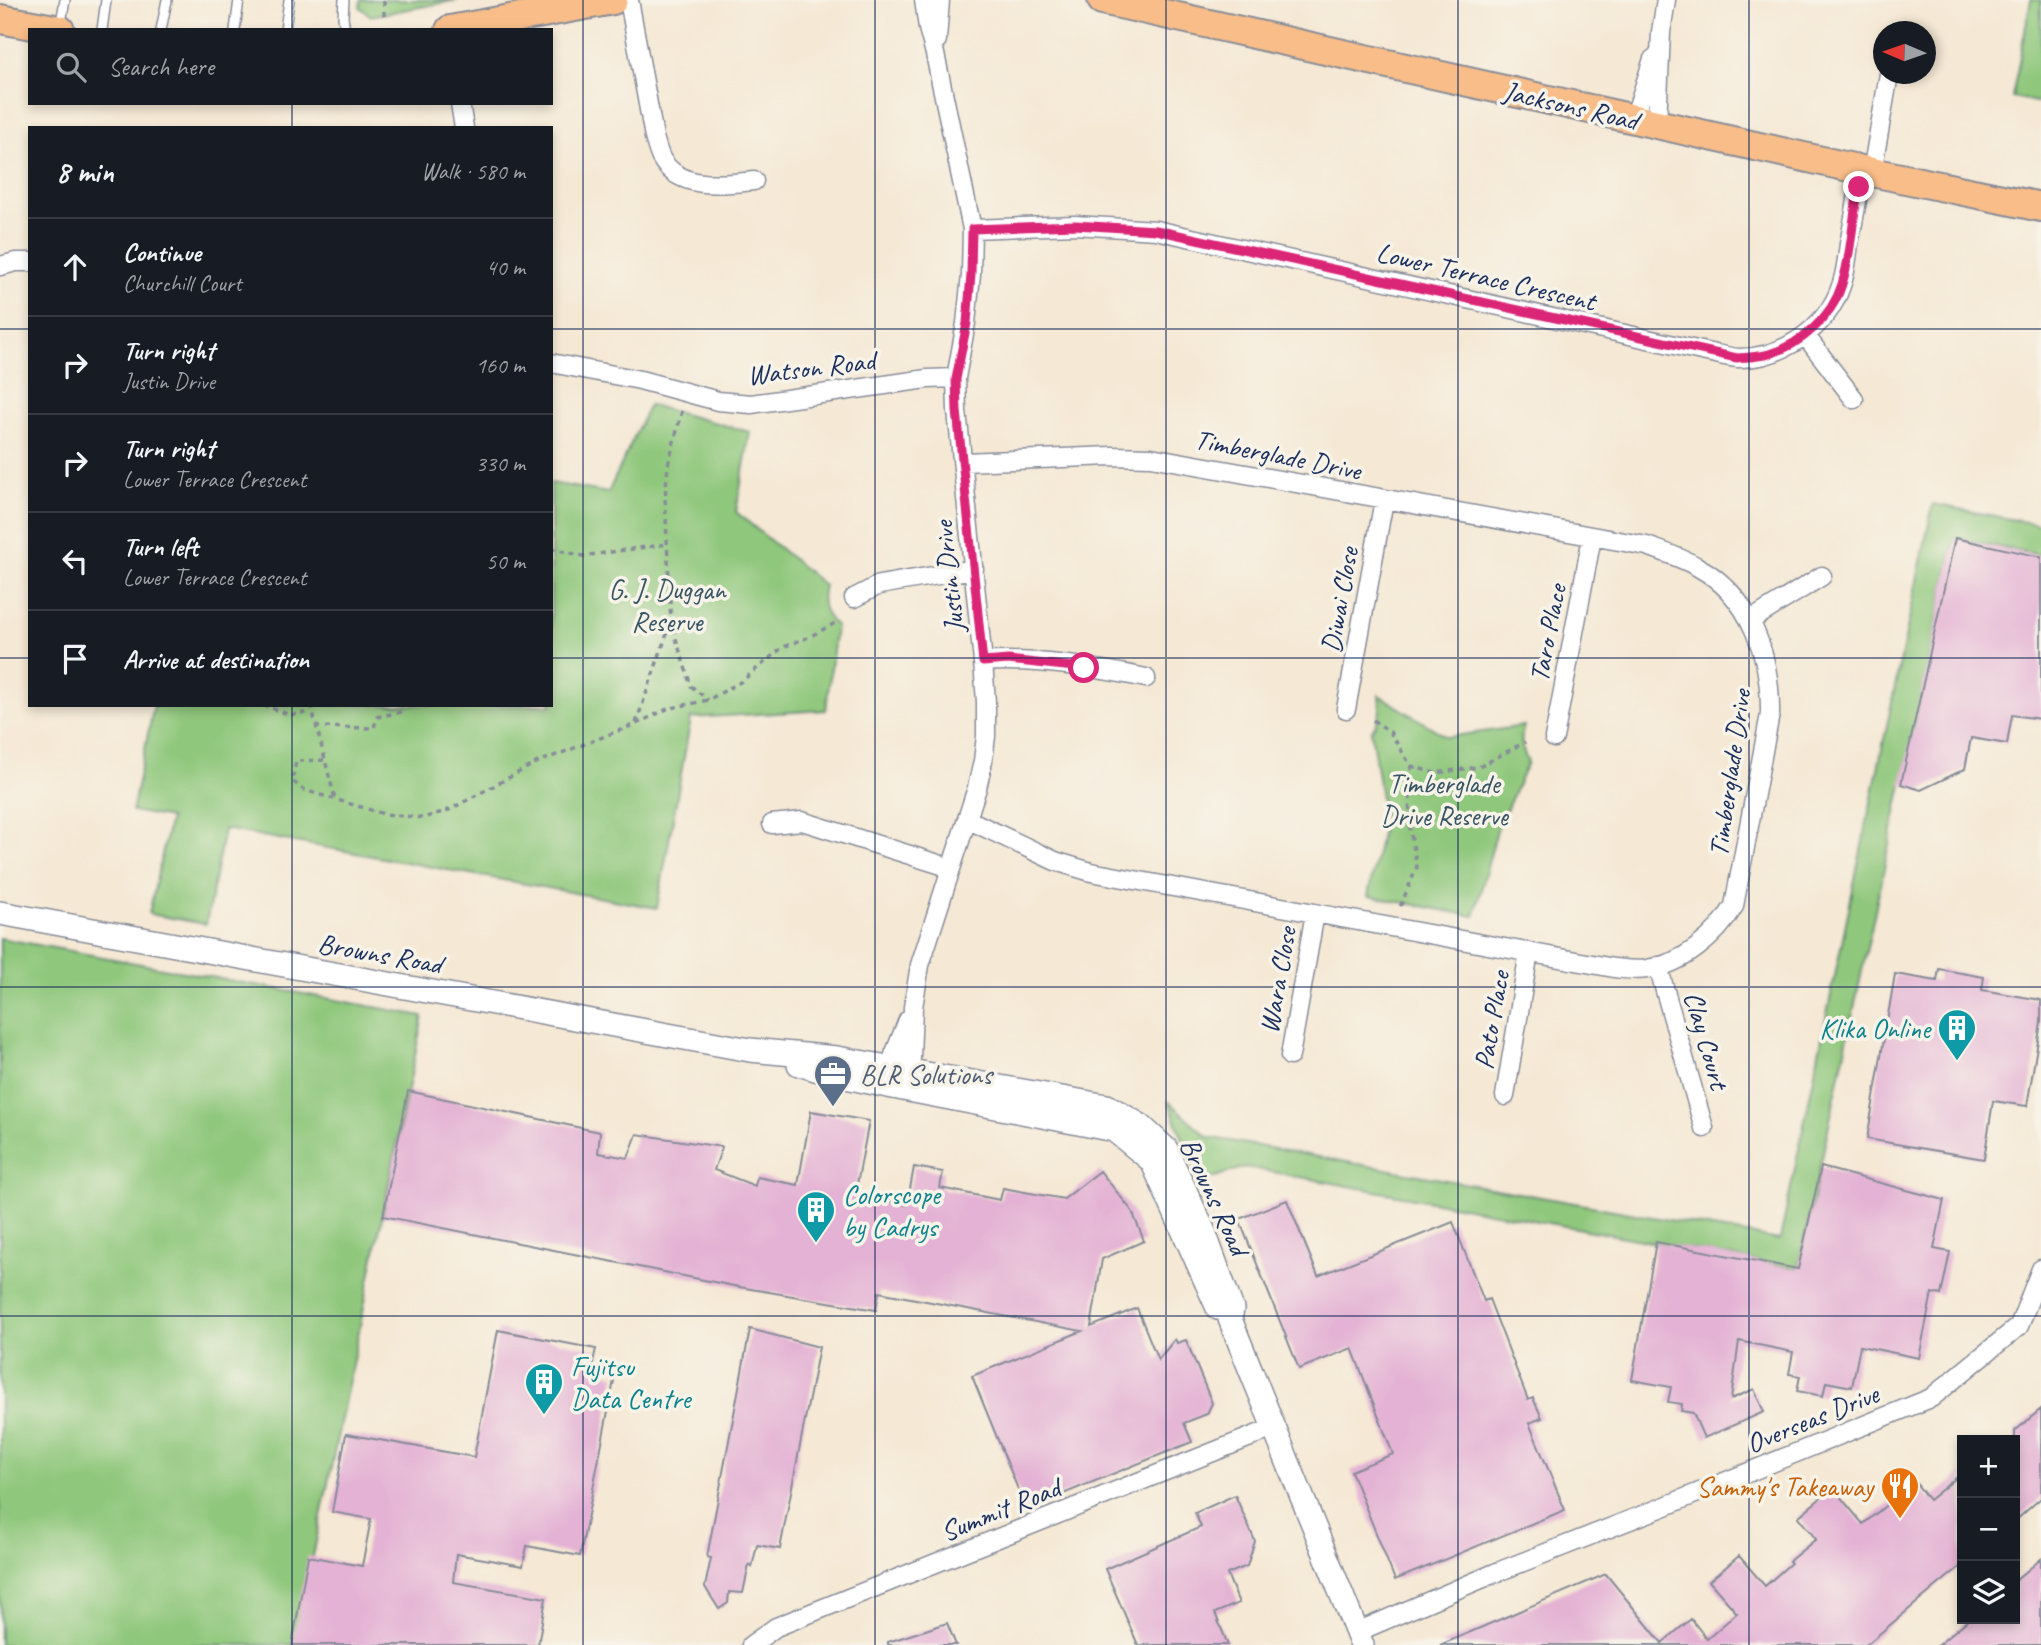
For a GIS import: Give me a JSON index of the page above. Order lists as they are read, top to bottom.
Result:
{
  "streets": {
    "main road": ["Jacksons Road"],
    "street": [
      "Lower Terrace Crescent",
      "Watson Road",
      "Timberglade Drive",
      "Justin Drive",
      "Diwai Close",
      "Taro Place",
      "Browns Road",
      "Wara Close",
      "Pato Place",
      "Clay Court",
      "Overseas Drive",
      "Summit Road"
    ]
  },
  "crossings": [
    ["Jacksons Road", "Lower Terrace Crescent"],
    ["Lower Terrace Crescent", "Justin Drive"],
    ["Watson Road", "Justin Drive"],
    ["Timberglade Drive", "Justin Drive"],
    ["Timberglade Drive", "Diwai Close"],
    ["Timberglade Drive", "Taro Place"],
    ["Timberglade Drive", "Wara Close"],
    ["Timberglade Drive", "Pato Place"],
    ["Timberglade Drive", "Clay Court"],
    ["Justin Drive", "Browns Road"],
    ["Browns Road", "Overseas Drive"],
    ["Browns Road", "Summit Road"]
  ],
  "parks": ["G. J. Duggan Reserve", "Timberglade Drive Reserve"],
  "places": {
    "building": ["Klika Online", "Colorscope by Cadrys", "Fujitsu Data Centre"],
    "office": ["BLR Solutions"],
    "restaurant": ["Sammy's Takeaway"]
  },
  "north": "left",
  "page": {
    "search": "Search here",
    "heading": ["8 min", "Walk · 580 m"],
    "list": [
      ["Continue", "Churchill Court", "40 m"],
      ["Turn right", "Justin Drive", "160 m"],
      ["Turn right", "Lower Terrace Crescent", "330 m"],
      ["Turn left", "Lower Terrace Crescent", "50 m"],
      "Arrive at destination"
    ],
    "map_buttons": ["+", "−"]
  }
}
